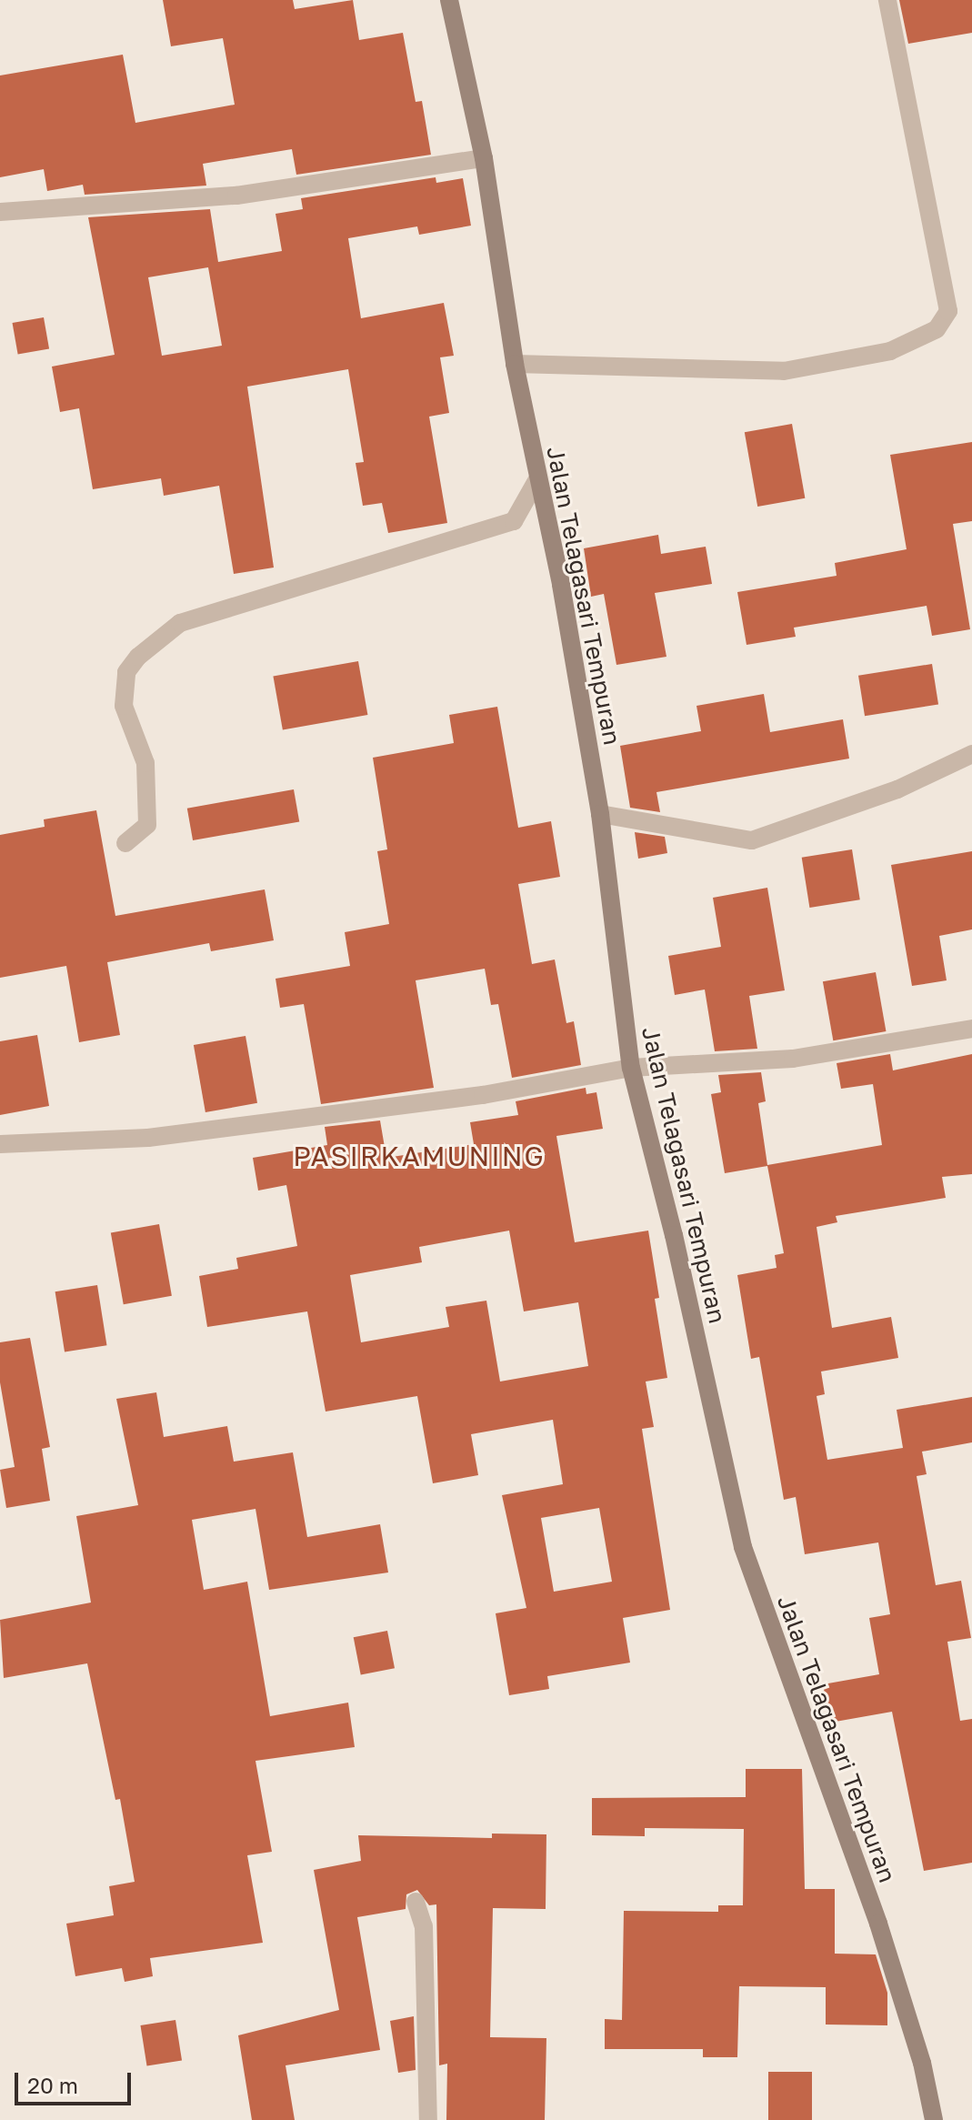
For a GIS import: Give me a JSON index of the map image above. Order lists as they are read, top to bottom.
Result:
{
  "streets": {
    "street": ["Jalan Telagasari Tempuran"]
  },
  "districts": ["PASIRKAMUNING"],
  "scale_bar": "20 m"
}
